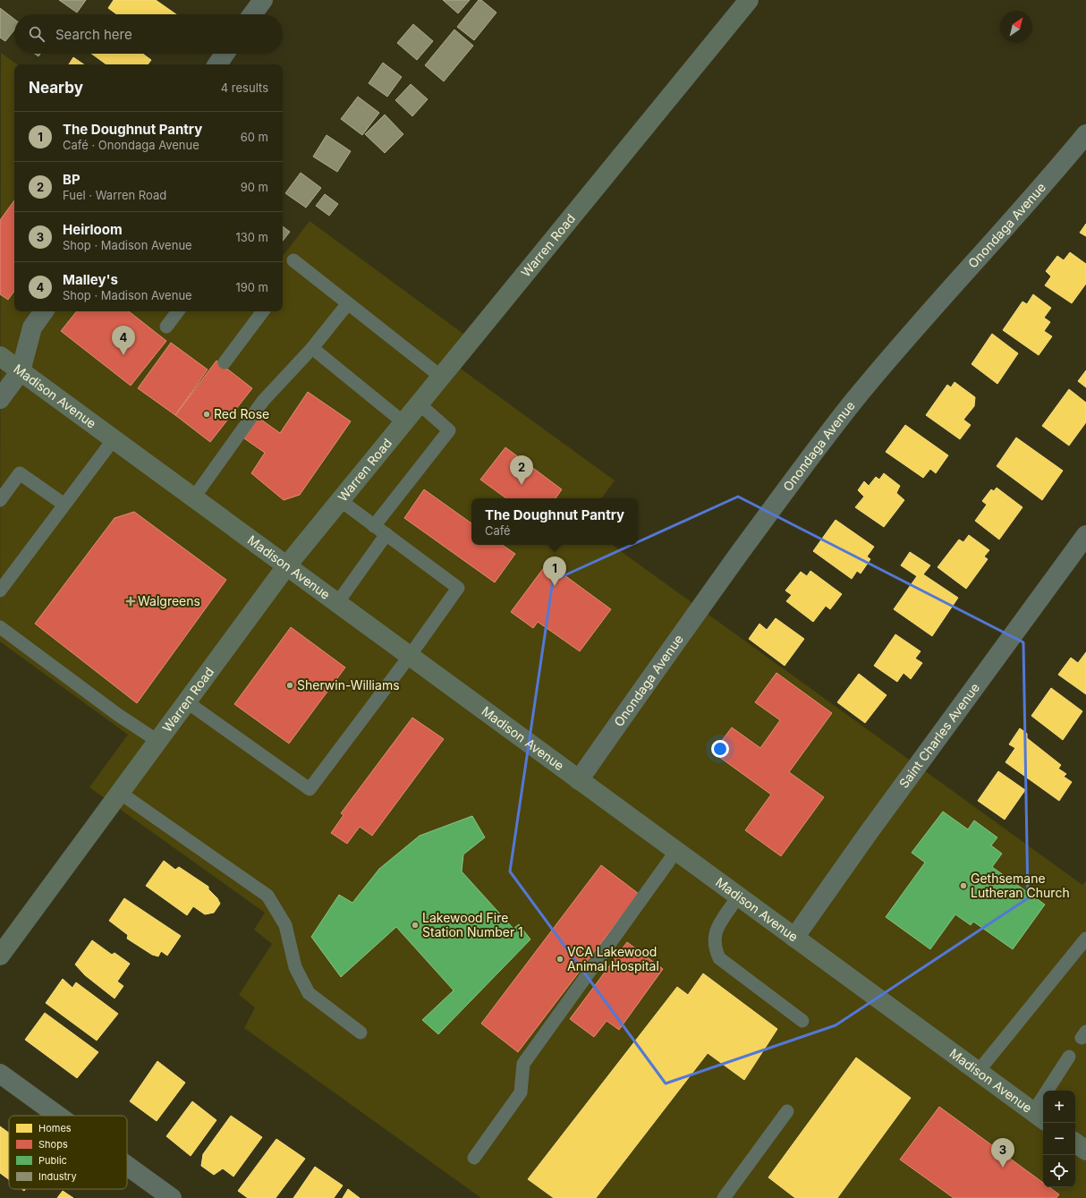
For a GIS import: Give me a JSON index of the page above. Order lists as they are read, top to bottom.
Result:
{
  "streets": {
    "main road": ["Warren Road", "Madison Avenue"],
    "street": ["Onondaga Avenue", "Saint Charles Avenue"]
  },
  "crossings": [
    ["Onondaga Avenue", "Madison Avenue"],
    ["Warren Road", "Madison Avenue"],
    ["Madison Avenue", "Saint Charles Avenue"]
  ],
  "places": {
    "other": [
      "Red Rose",
      "Sherwin-Williams",
      "Gethsemane Lutheran Church",
      "Lakewood Fire Station Number 1",
      "VCA Lakewood Animal Hospital"
    ],
    "health": ["Walgreens"]
  },
  "legend": [
    "Homes",
    "Shops",
    "Public",
    "Industry"
  ],
  "north": "top right",
  "page": {
    "search": "Search here",
    "heading": ["Nearby", "4 results"],
    "list": [
      {
        "mark": "1",
        "name": "The Doughnut Pantry",
        "note": "Café · Onondaga Avenue",
        "value": "60 m"
      },
      {
        "mark": "2",
        "name": "BP",
        "note": "Fuel · Warren Road",
        "value": "90 m"
      },
      {
        "mark": "3",
        "name": "Heirloom",
        "note": "Shop · Madison Avenue",
        "value": "130 m"
      },
      {
        "mark": "4",
        "name": "Malley's",
        "note": "Shop · Madison Avenue",
        "value": "190 m"
      }
    ],
    "pins": [
      "4",
      "2",
      "1",
      "3"
    ],
    "popup": ["The Doughnut Pantry", "Café"],
    "map_buttons": ["+", "−"]
  }
}
